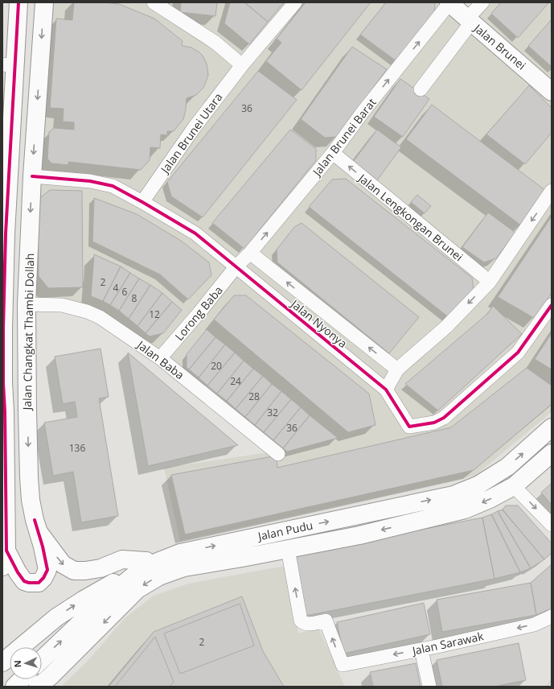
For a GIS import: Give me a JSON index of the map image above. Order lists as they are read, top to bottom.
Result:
{
  "streets": {
    "street": [
      "Jalan Brunei",
      "Jalan Brunei Utara",
      "Jalan Brunei Barat",
      "Jalan Lengkongan Brunei",
      "Lorong Baba",
      "Jalan Nyonya",
      "Jalan Changkat Thambi Dollah",
      "Jalan Baba",
      "Jalan Pudu",
      "Jalan Sarawak"
    ]
  },
  "crossings": [
    ["Jalan Brunei", "Jalan Brunei Barat"],
    ["Jalan Brunei Utara", "Jalan Nyonya"],
    ["Jalan Brunei Barat", "Jalan Lengkongan Brunei"],
    ["Jalan Brunei Barat", "Lorong Baba"],
    ["Jalan Brunei Barat", "Jalan Nyonya"],
    ["Lorong Baba", "Jalan Nyonya"],
    ["Lorong Baba", "Jalan Baba"],
    ["Jalan Nyonya", "Jalan Changkat Thambi Dollah"],
    ["Jalan Changkat Thambi Dollah", "Jalan Baba"],
    ["Jalan Pudu", "Jalan Sarawak"]
  ],
  "one_way": ["Jalan Brunei Barat", "Jalan Lengkongan Brunei"],
  "house_numbers": [
    "36",
    "2",
    "4",
    "6",
    "8",
    "12",
    "20",
    "24",
    "28",
    "32",
    "36",
    "136",
    "2"
  ],
  "north": "left"
}
